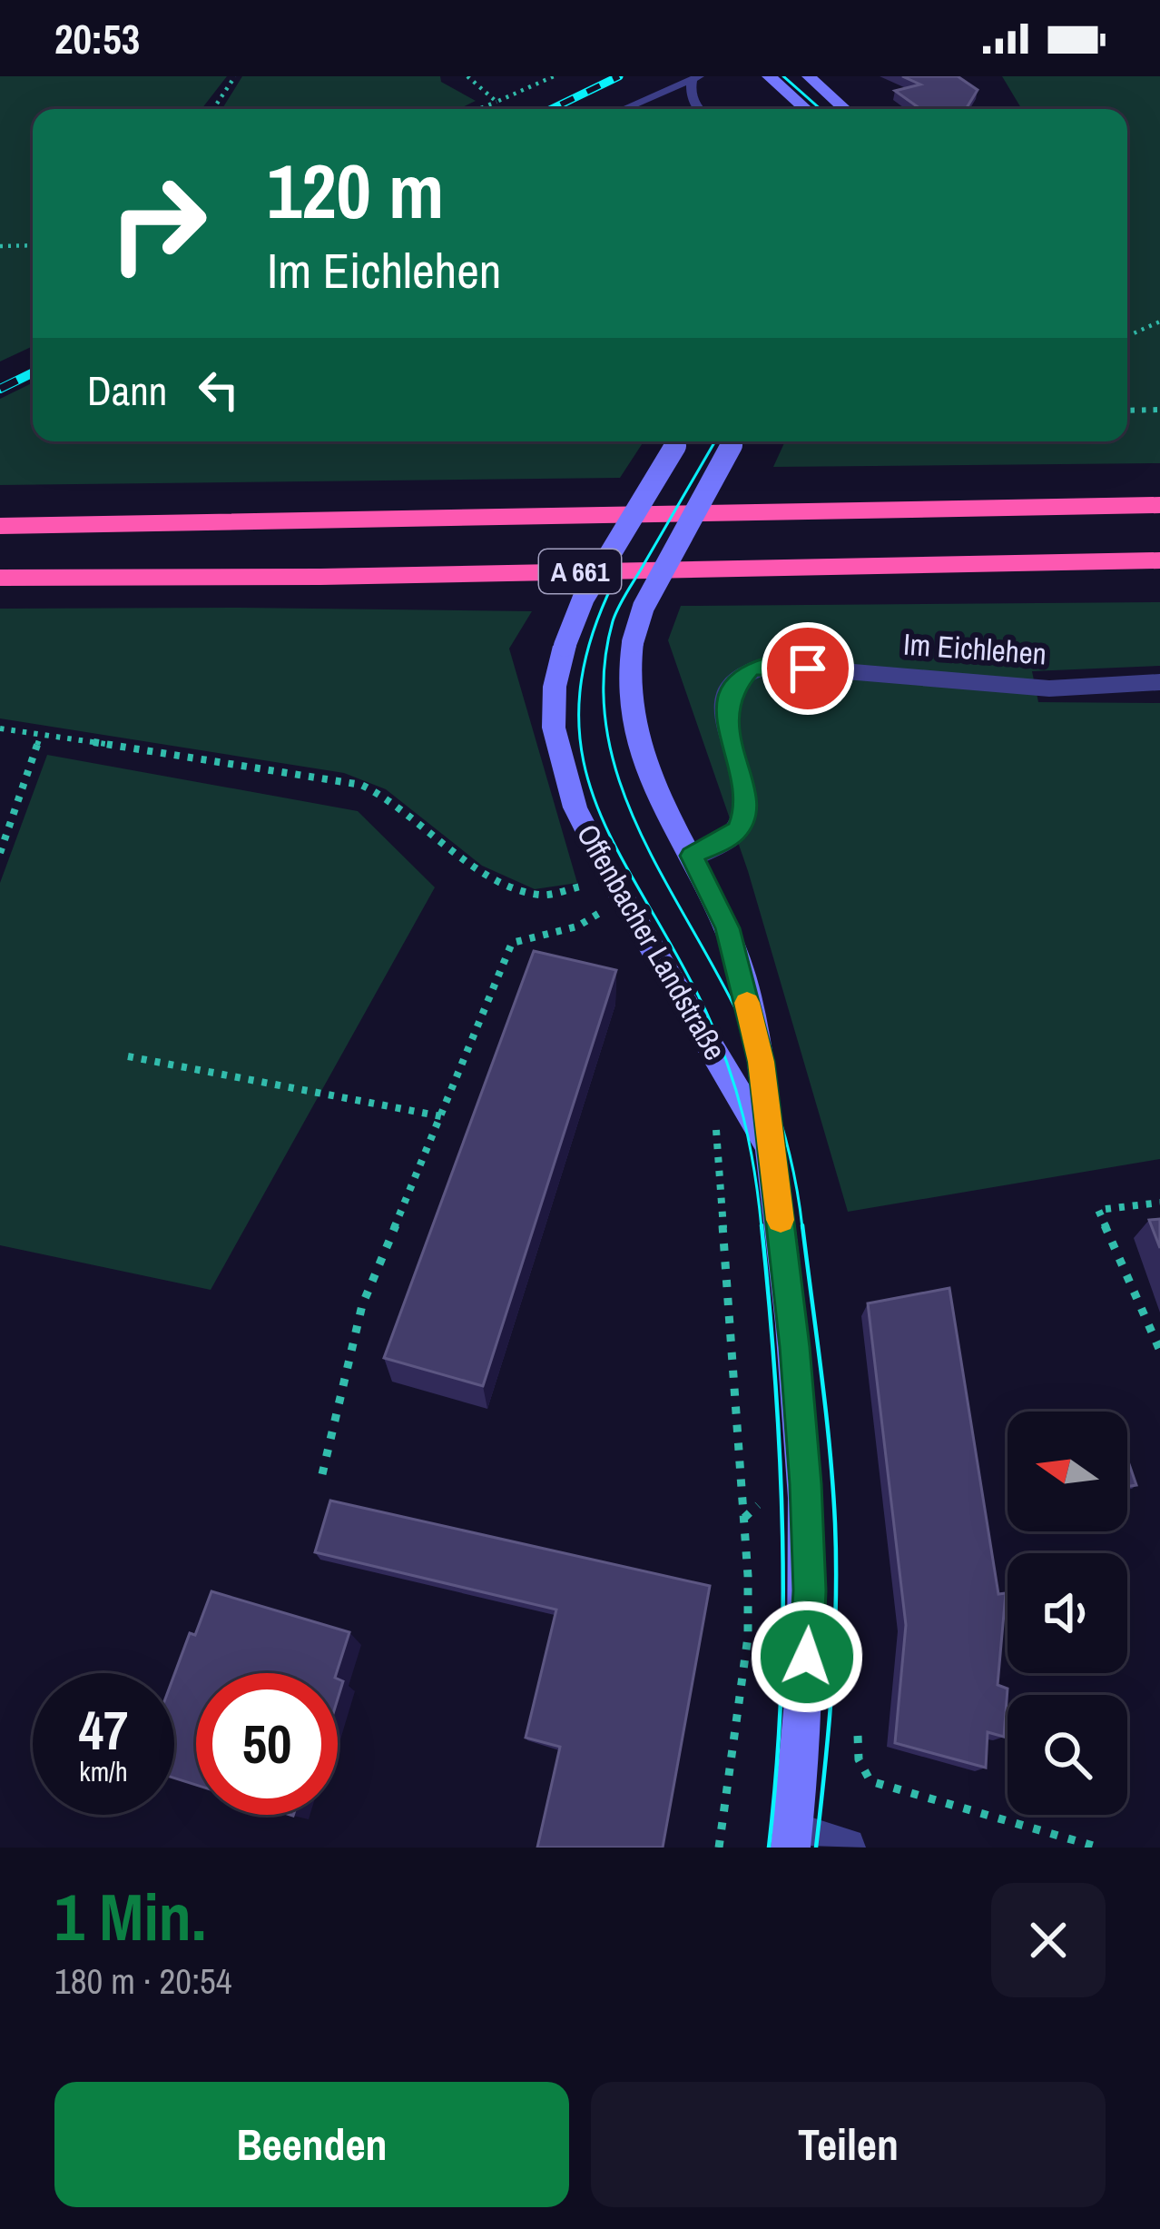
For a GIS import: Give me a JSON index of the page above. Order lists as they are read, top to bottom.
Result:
{
  "streets": {
    "highway": ["A 661"],
    "main road": ["Offenbacher Landstraße"],
    "street": ["Im Eichlehen"]
  },
  "crossings": [
    ["Im Eichlehen", "Offenbacher Landstraße"]
  ],
  "north": "left",
  "page": {
    "status": "20:53",
    "turn": ["120 m", "Im Eichlehen"],
    "then": "Dann",
    "speed": "47 km/h",
    "limit": "50",
    "heading": ["1 Min.", "180 m · 20:54"],
    "buttons": ["Beenden", "Teilen"]
  }
}
